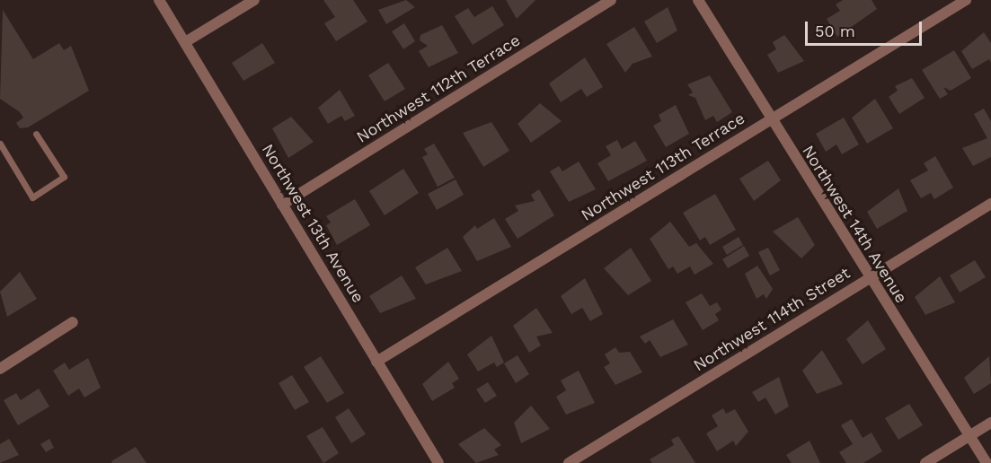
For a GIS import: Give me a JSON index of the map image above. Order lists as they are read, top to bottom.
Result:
{
  "streets": {
    "street": [
      "Northwest 112th Terrace",
      "Northwest 113th Terrace",
      "Northwest 13th Avenue",
      "Northwest 14th Avenue",
      "Northwest 114th Street"
    ]
  },
  "crossings": [
    ["Northwest 112th Terrace", "Northwest 13th Avenue"],
    ["Northwest 113th Terrace", "Northwest 13th Avenue"],
    ["Northwest 113th Terrace", "Northwest 14th Avenue"],
    ["Northwest 14th Avenue", "Northwest 114th Street"]
  ],
  "scale_bar": "50 m"
}
